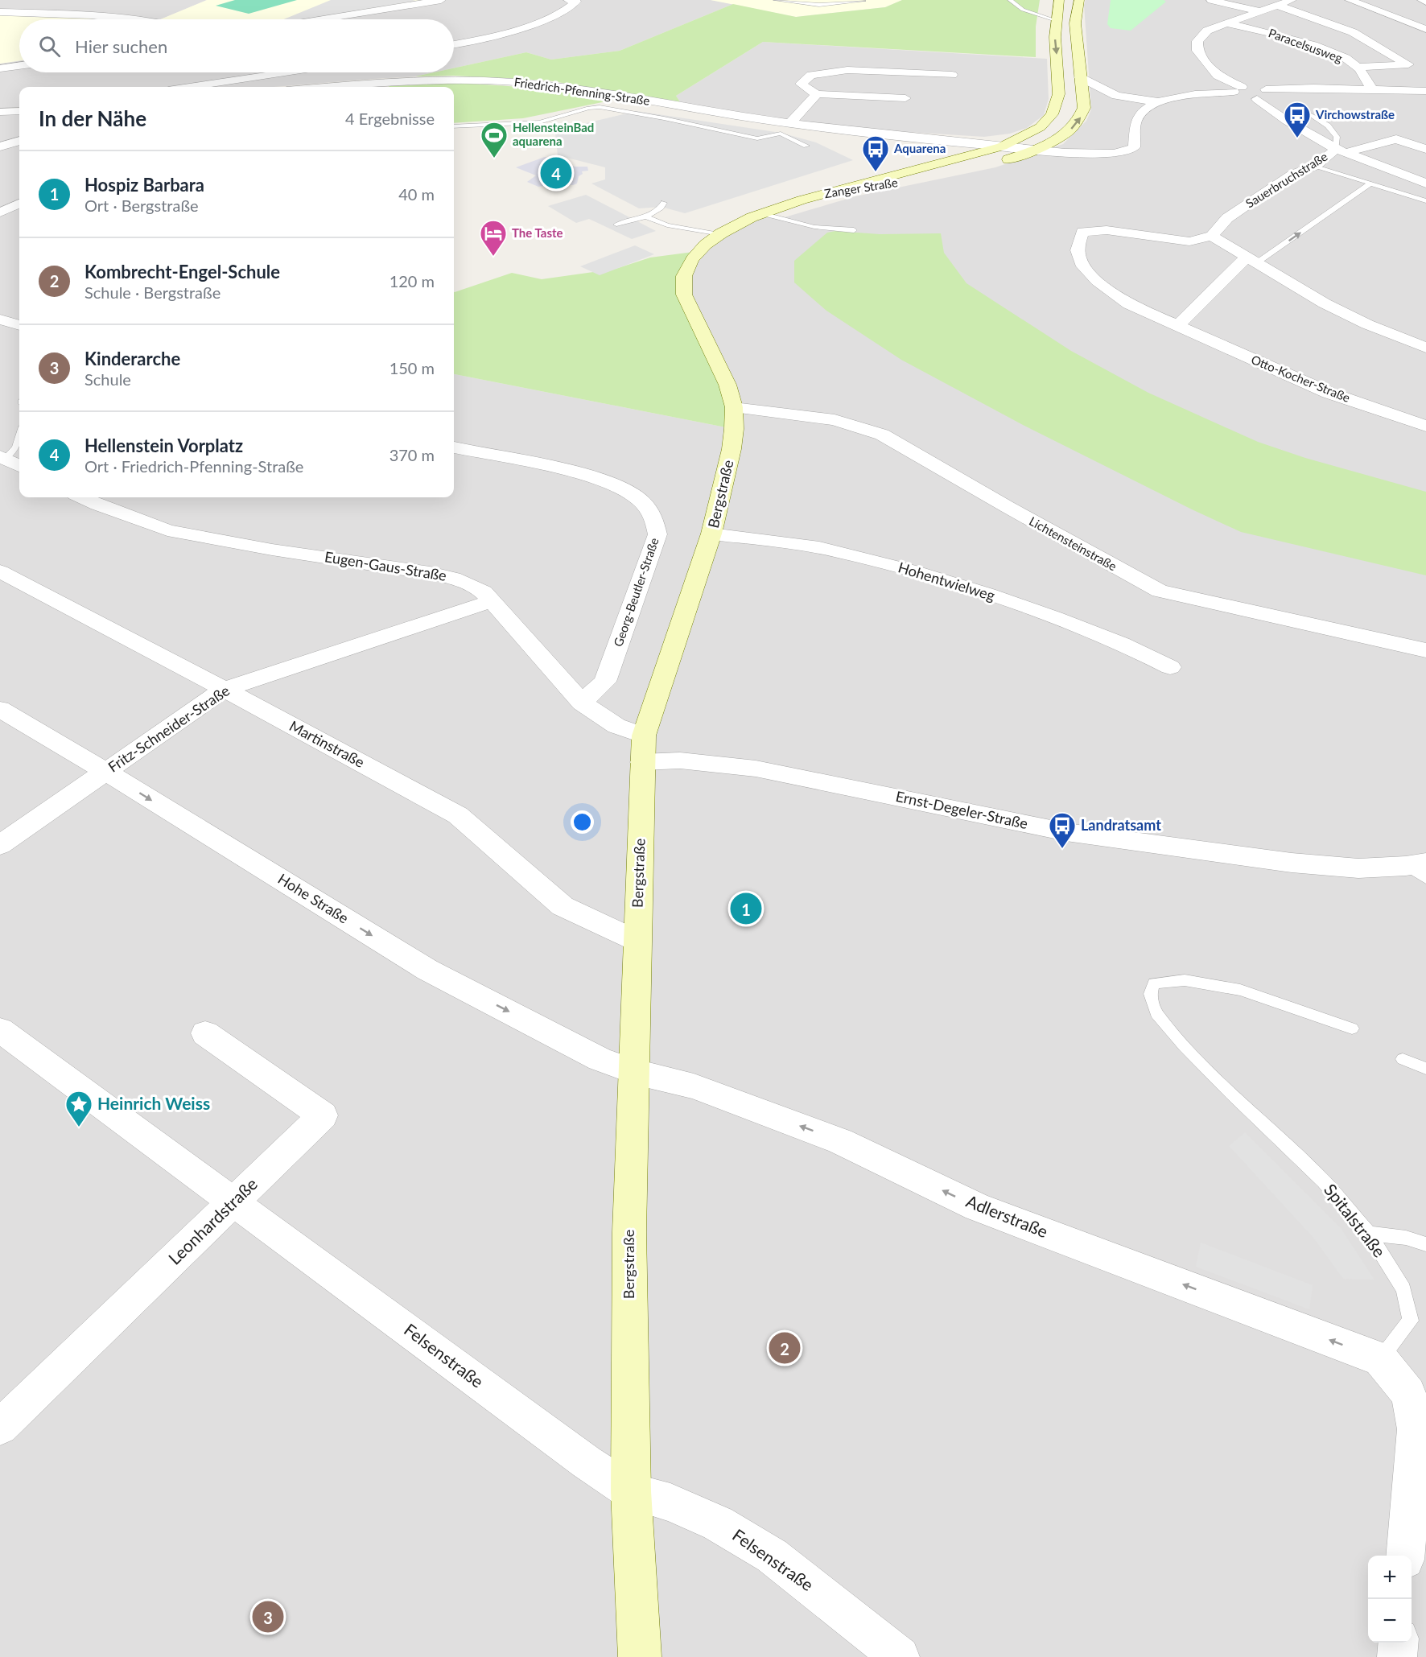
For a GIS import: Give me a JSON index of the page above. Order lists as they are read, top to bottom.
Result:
{
  "streets": {
    "street": [
      "Paracelsusweg",
      "Friedrich-Pfenning-Straße",
      "Sauerbruchstraße",
      "Zanger Straße",
      "Otto-Kocher-Straße",
      "Bergstraße",
      "Lichtensteinstraße",
      "Eugen-Gaus-Straße",
      "Hohentwielweg",
      "Georg-Beutler-Straße",
      "Fritz-Schneider-Straße",
      "Martinstraße",
      "Ernst-Degeler-Straße",
      "Hohe Straße",
      "Adlerstraße",
      "Leonhardstraße",
      "Felsenstraße"
    ],
    "lane": ["Spitalstraße"]
  },
  "crossings": [
    ["Friedrich-Pfenning-Straße", "Zanger Straße"],
    ["Sauerbruchstraße", "Otto-Kocher-Straße"],
    ["Zanger Straße", "Bergstraße"],
    ["Bergstraße", "Lichtensteinstraße"],
    ["Bergstraße", "Eugen-Gaus-Straße"],
    ["Bergstraße", "Hohentwielweg"],
    ["Bergstraße", "Martinstraße"],
    ["Bergstraße", "Ernst-Degeler-Straße"],
    ["Bergstraße", "Hohe Straße"],
    ["Bergstraße", "Adlerstraße"],
    ["Bergstraße", "Felsenstraße"],
    ["Eugen-Gaus-Straße", "Georg-Beutler-Straße"],
    ["Eugen-Gaus-Straße", "Fritz-Schneider-Straße"],
    ["Eugen-Gaus-Straße", "Ernst-Degeler-Straße"],
    ["Fritz-Schneider-Straße", "Martinstraße"],
    ["Fritz-Schneider-Straße", "Hohe Straße"],
    ["Hohe Straße", "Adlerstraße"],
    ["Adlerstraße", "Spitalstraße"],
    ["Leonhardstraße", "Felsenstraße"]
  ],
  "one_way": ["Hohe Straße", "Adlerstraße"],
  "places": {
    "bus stop": ["Virchowstraße", "Aquarena", "Landratsamt"],
    "sports": ["HellensteinBad aquarena"],
    "hotel": ["The Taste"],
    "place": ["Heinrich Weiss"]
  },
  "page": {
    "search": "Hier suchen",
    "heading": ["In der Nähe", "4 Ergebnisse"],
    "list": [
      {
        "mark": "1",
        "name": "Hospiz Barbara",
        "note": "Ort · Bergstraße",
        "value": "40 m"
      },
      {
        "mark": "2",
        "name": "Kombrecht-Engel-Schule",
        "note": "Schule · Bergstraße",
        "value": "120 m"
      },
      {
        "mark": "3",
        "name": "Kinderarche",
        "note": "Schule",
        "value": "150 m"
      },
      {
        "mark": "4",
        "name": "Hellenstein Vorplatz",
        "note": "Ort · Friedrich-Pfenning-Straße",
        "value": "370 m"
      }
    ],
    "pins": [
      "4",
      "1",
      "2",
      "3"
    ],
    "map_buttons": ["+", "−"]
  }
}
